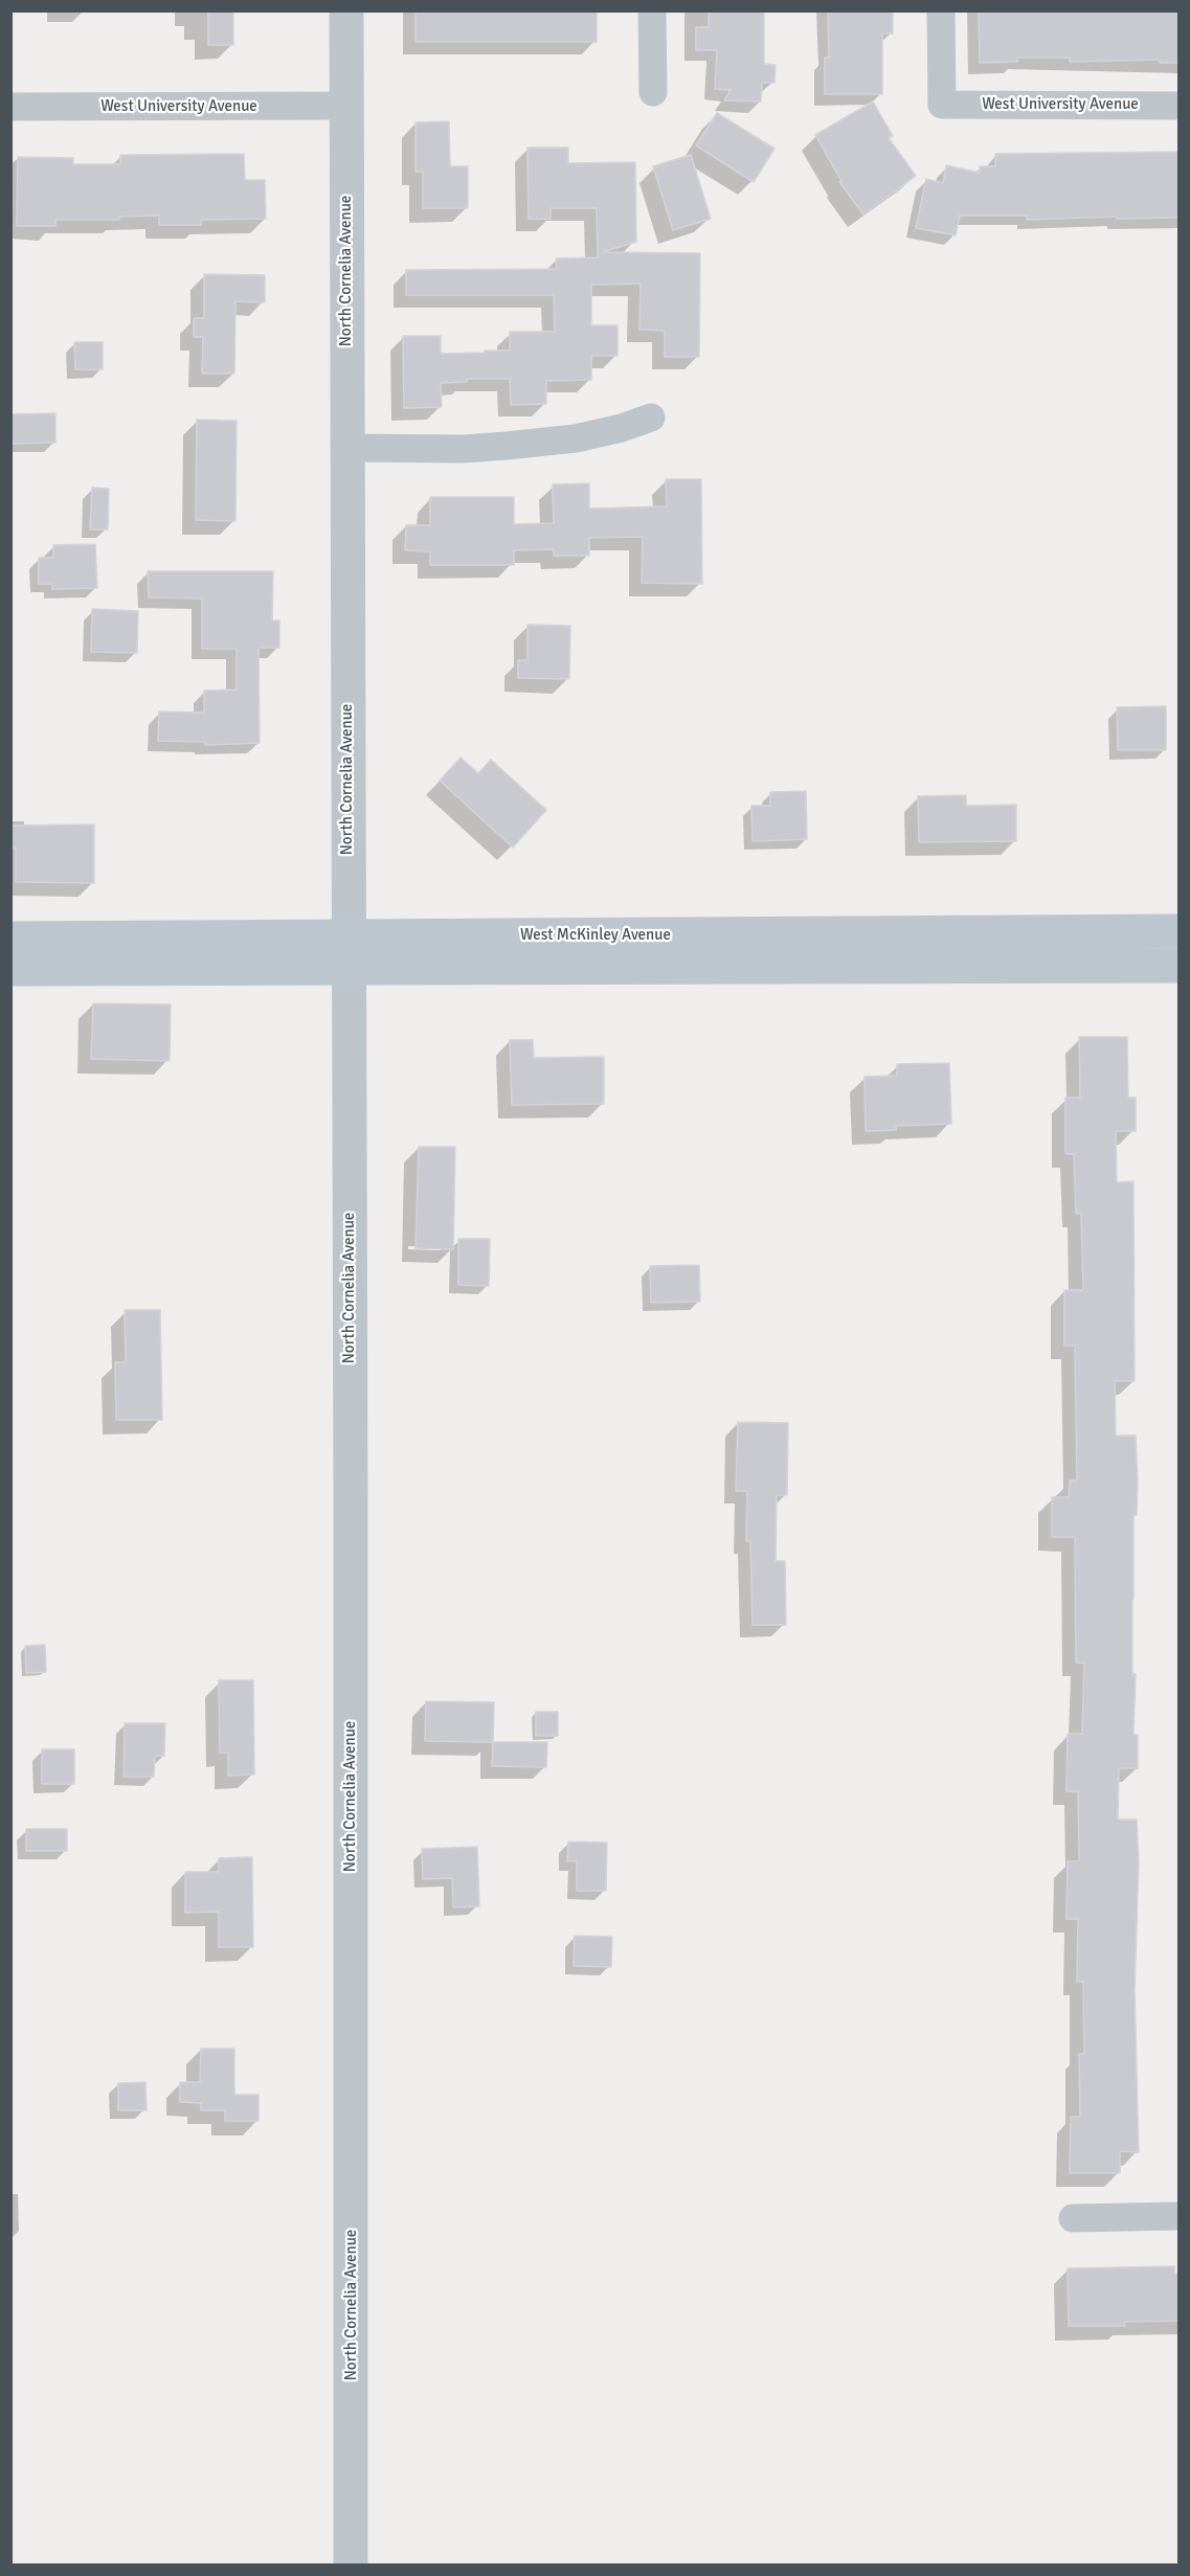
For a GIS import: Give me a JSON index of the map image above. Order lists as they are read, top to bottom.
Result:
{
  "streets": {
    "main road": ["West McKinley Avenue"],
    "street": ["West University Avenue", "North Cornelia Avenue"]
  },
  "crossings": [
    ["West University Avenue", "North Cornelia Avenue"],
    ["North Cornelia Avenue", "West McKinley Avenue"]
  ]
}
